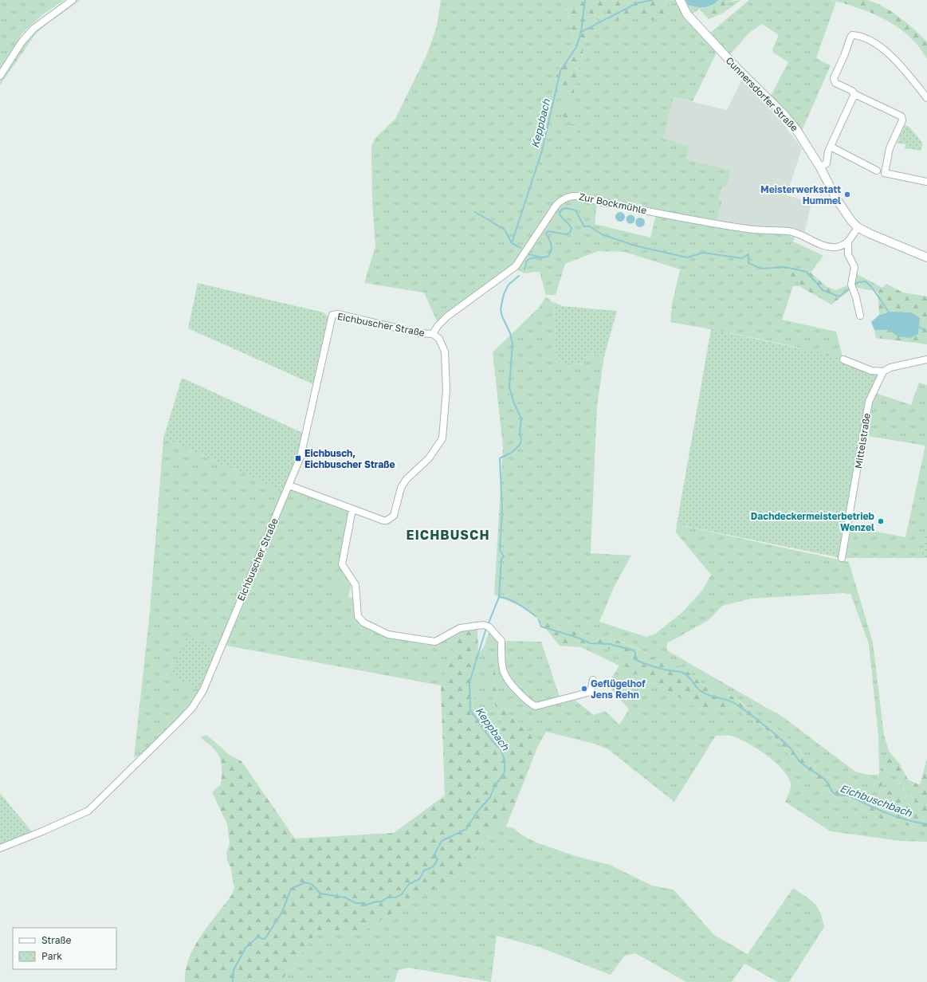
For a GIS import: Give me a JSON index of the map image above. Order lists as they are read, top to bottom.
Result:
{
  "streets": {
    "street": [
      "Cunnersdorfer Straße",
      "Zur Bockmühle",
      "Eichbuscher Straße",
      "Mittelstraße"
    ]
  },
  "crossings": [
    ["Zur Bockmühle", "Eichbuscher Straße"]
  ],
  "districts": ["EICHBUSCH"],
  "water": ["Keppbach", "Eichbuschbach"],
  "places": {
    "other": ["Meisterwerkstatt Hummel", "Dachdeckermeisterbetrieb Wenzel", "Geflügelhof Jens Rehn"],
    "transit": ["Eichbusch, Eichbuscher Straße"]
  },
  "legend": ["Straße", "Park"]
}
